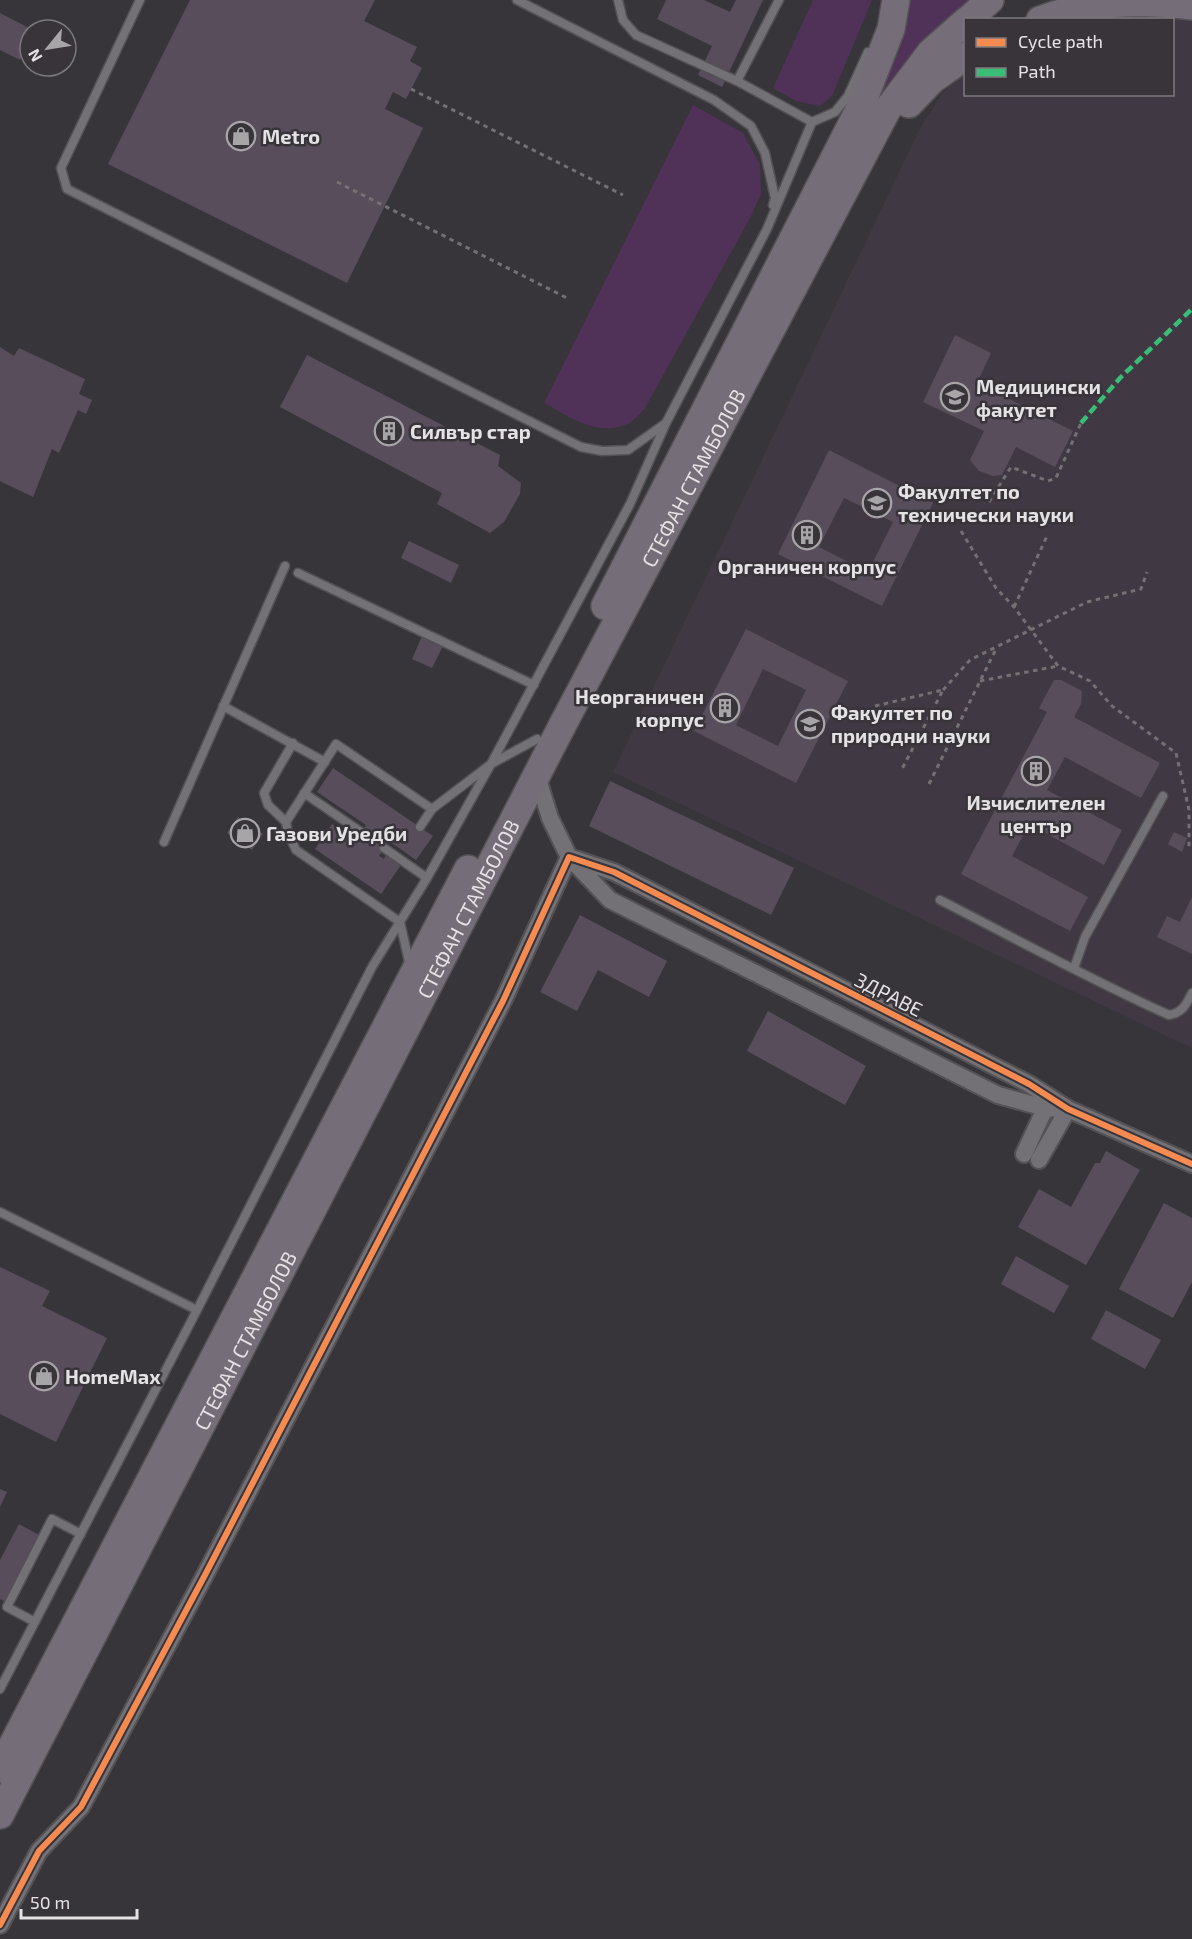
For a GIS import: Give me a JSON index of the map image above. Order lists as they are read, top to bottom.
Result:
{
  "streets": {
    "highway": ["СТЕФАН СТАМБОЛОВ"],
    "street": ["ЗДРАВЕ"]
  },
  "places": {
    "shop": ["Metro", "Газови Уредби", "HomeMax"],
    "school or university": ["Медицински факутет", "Факултет по технически науки", "Факултет по природни науки"],
    "building": [
      "Силвър стар",
      "Органичен корпус",
      "Неорганичен корпус",
      "Изчислителен център"
    ]
  },
  "legend": ["Cycle path", "Path"],
  "scale_bar": "50 m",
  "north": "bottom left"
}
